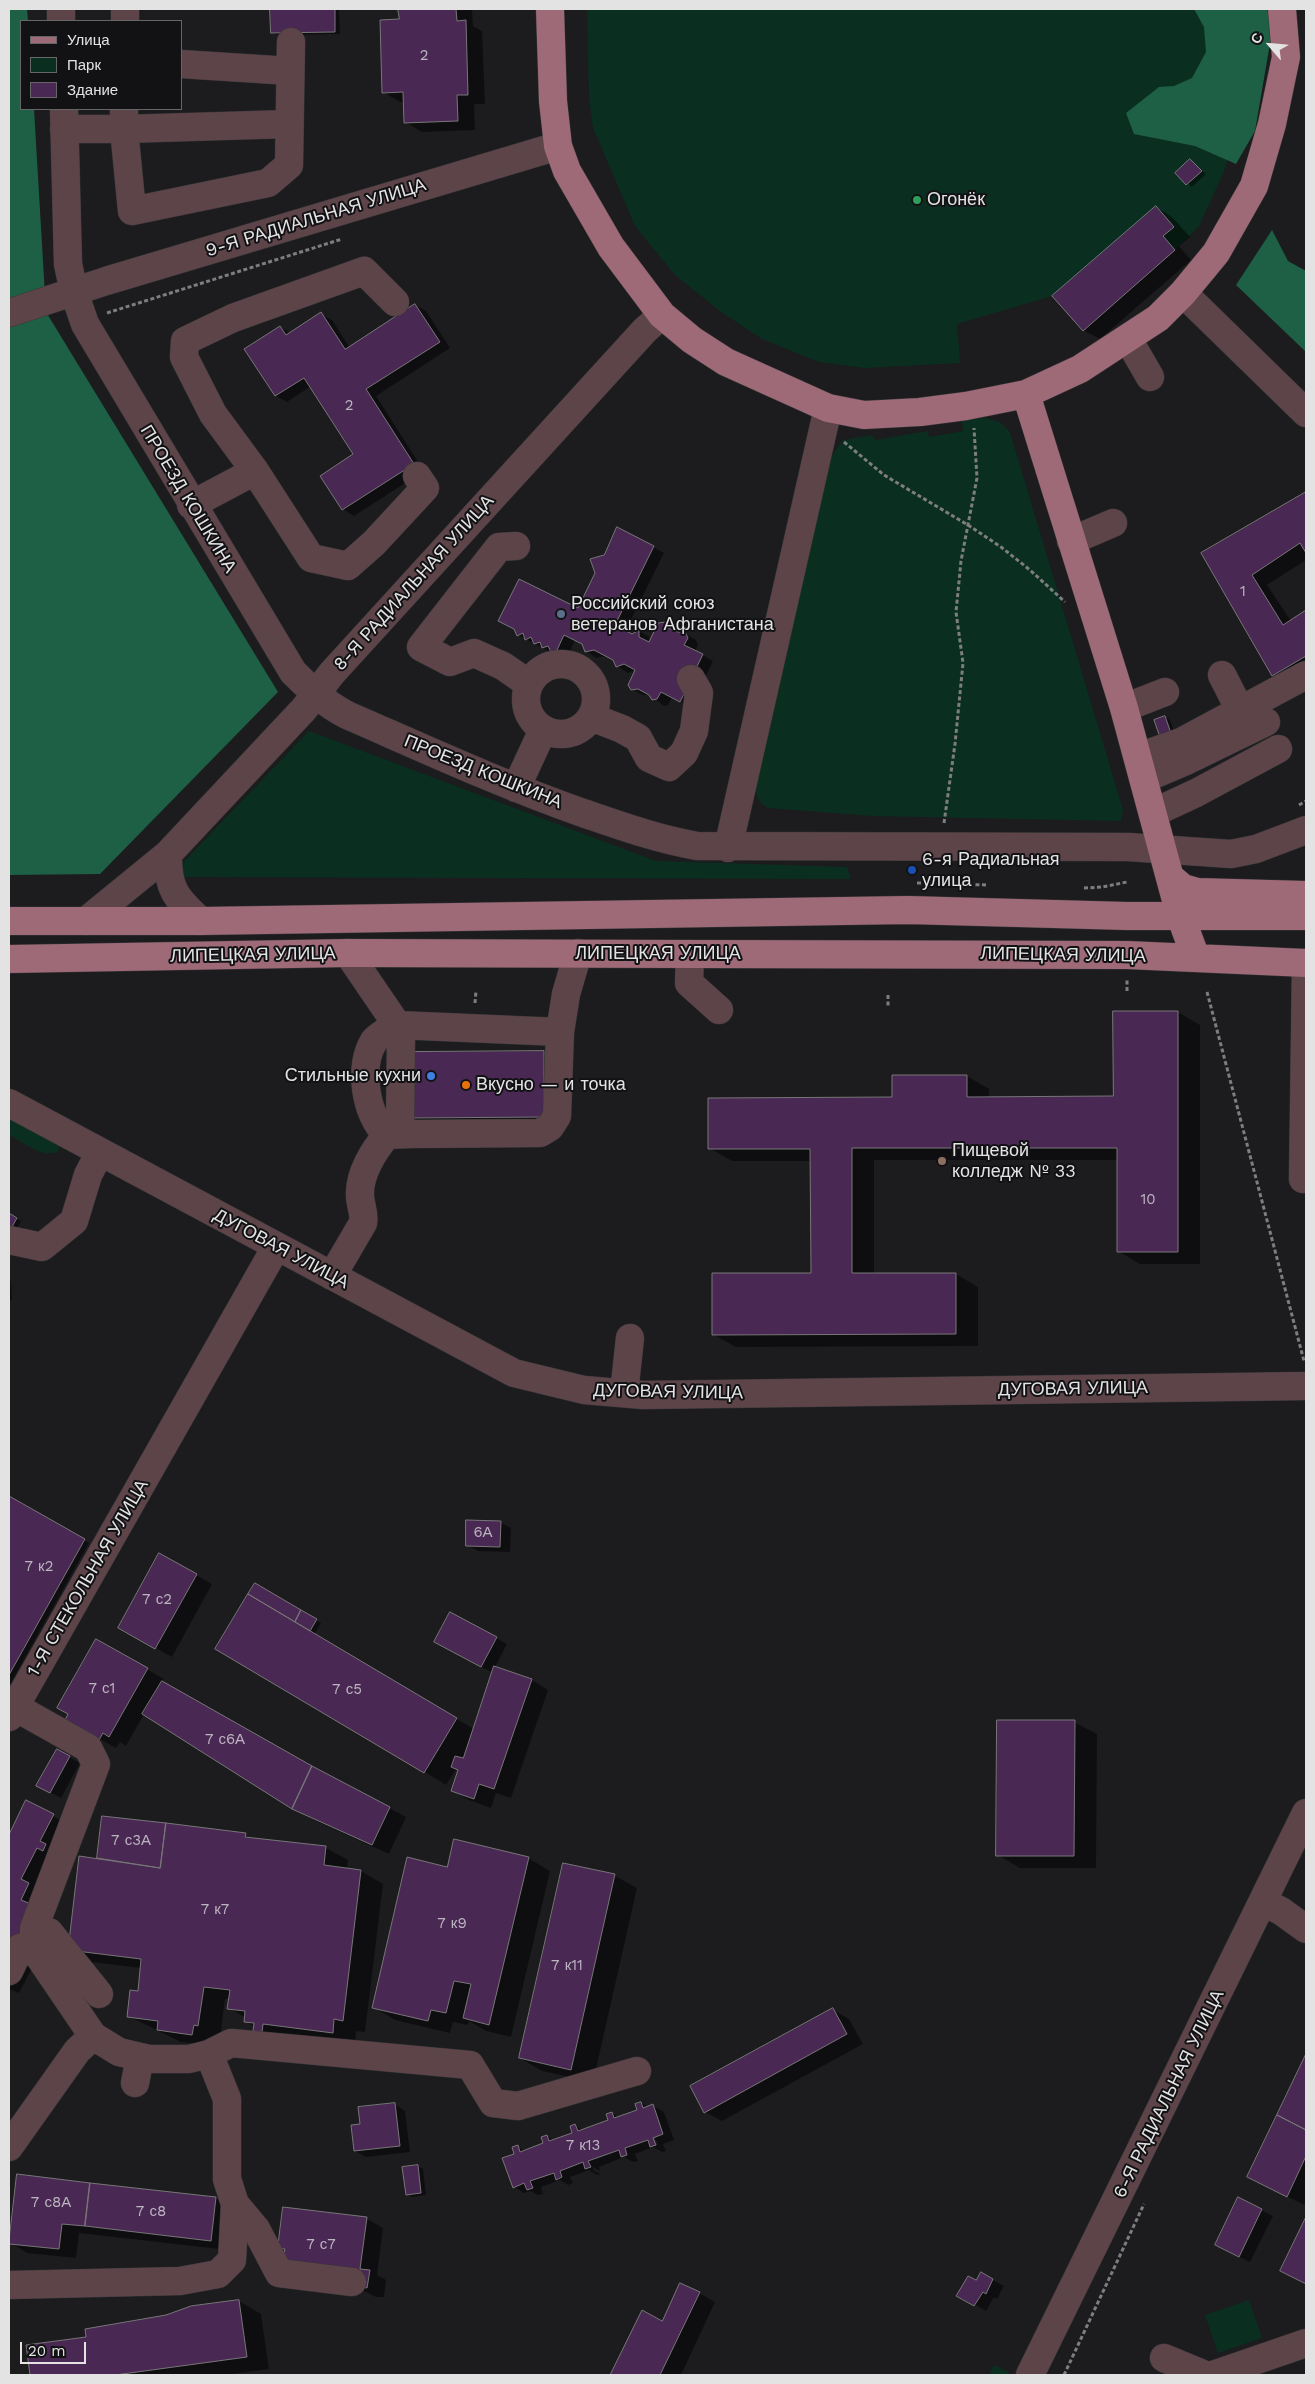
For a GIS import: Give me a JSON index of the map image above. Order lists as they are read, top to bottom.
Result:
{
  "streets": {
    "main road": ["ЛИПЕЦКАЯ УЛИЦА"],
    "street": [
      "9-Я РАДИАЛЬНАЯ УЛИЦА",
      "ПРОЕЗД КОШКИНА",
      "8-Я РАДИАЛЬНАЯ УЛИЦА",
      "ДУГОВАЯ УЛИЦА",
      "1-Я СТЕКОЛЬНАЯ УЛИЦА",
      "6-Я РАДИАЛЬНАЯ УЛИЦА"
    ]
  },
  "crossings": [
    ["9-Я РАДИАЛЬНАЯ УЛИЦА", "ПРОЕЗД КОШКИНА"],
    ["ПРОЕЗД КОШКИНА", "8-Я РАДИАЛЬНАЯ УЛИЦА"],
    ["8-Я РАДИАЛЬНАЯ УЛИЦА", "ЛИПЕЦКАЯ УЛИЦА"],
    ["ДУГОВАЯ УЛИЦА", "1-Я СТЕКОЛЬНАЯ УЛИЦА"]
  ],
  "places": [
    "Огонёк",
    "Российский союз ветеранов Афганистана",
    "6-я Радиальная улица",
    "Стильные кухни",
    "Вкусно — и точка",
    "Пищевой колледж № 33"
  ],
  "house_numbers": [
    "2",
    "2",
    "1",
    "10",
    "6А",
    "7 к2",
    "7 с2",
    "7 с1",
    "7 с5",
    "7 с6А",
    "7 с3А",
    "7 к7",
    "7 к9",
    "7 к11",
    "7 к13",
    "7 с8А",
    "7 с8",
    "7 с7"
  ],
  "legend": ["Улица", "Парк", "Здание"],
  "scale_bar": "20 m",
  "north": "top left"
}
